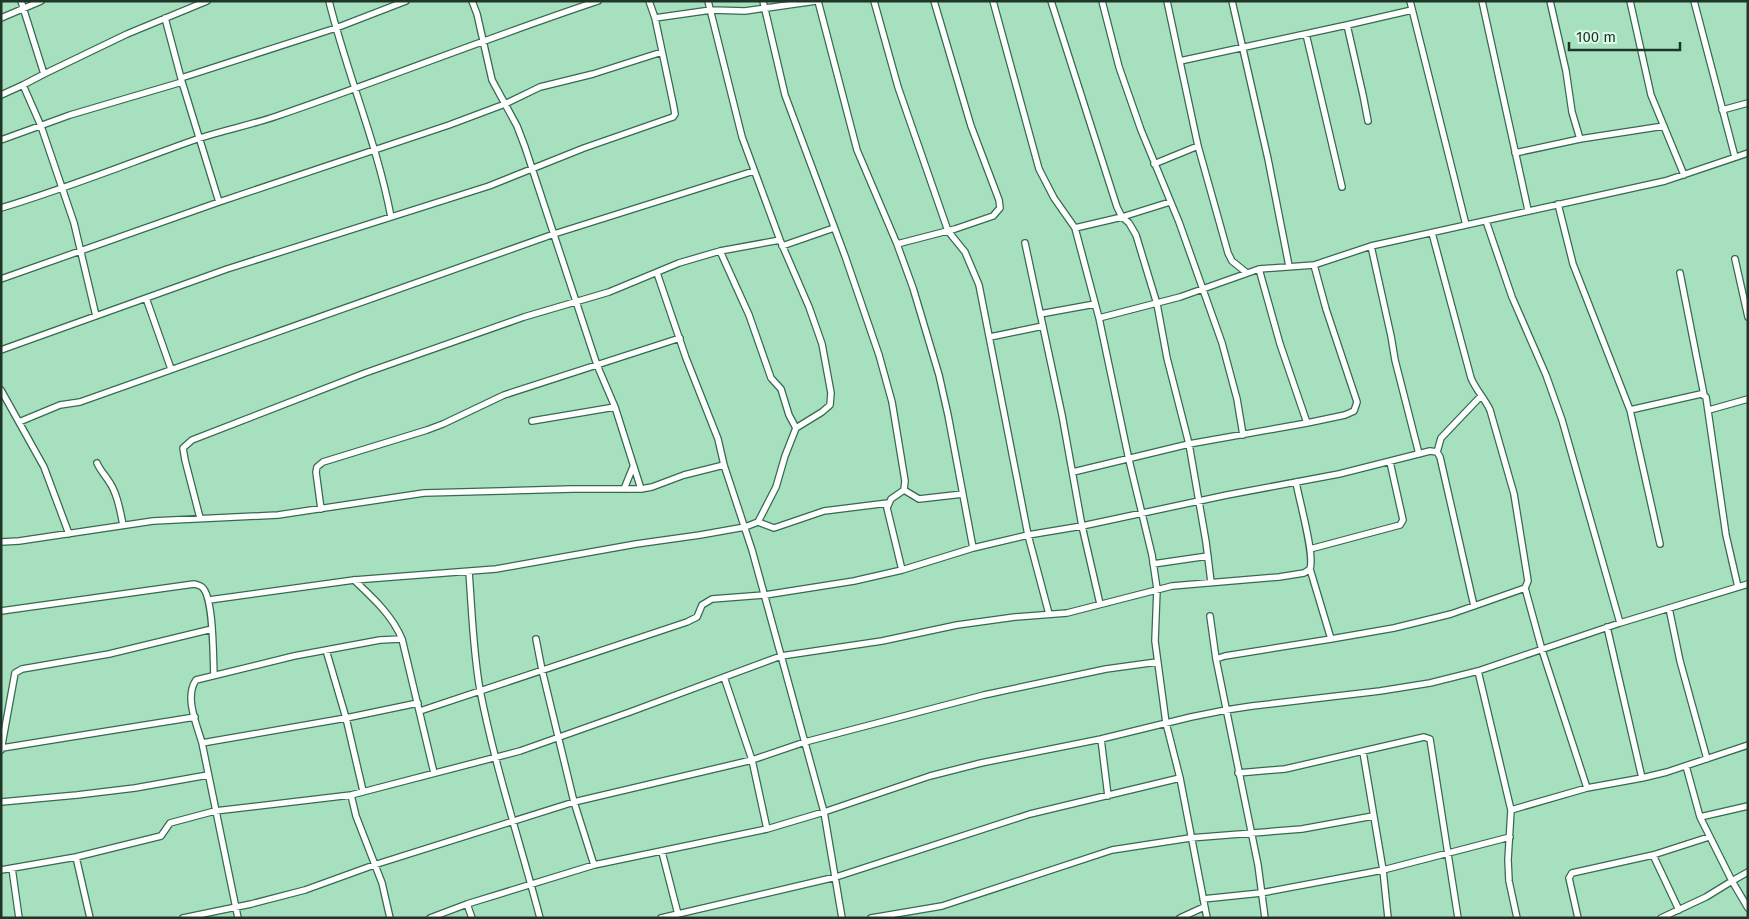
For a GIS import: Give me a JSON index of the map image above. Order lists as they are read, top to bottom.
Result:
{
  "scale_bar": "100 m"
}
